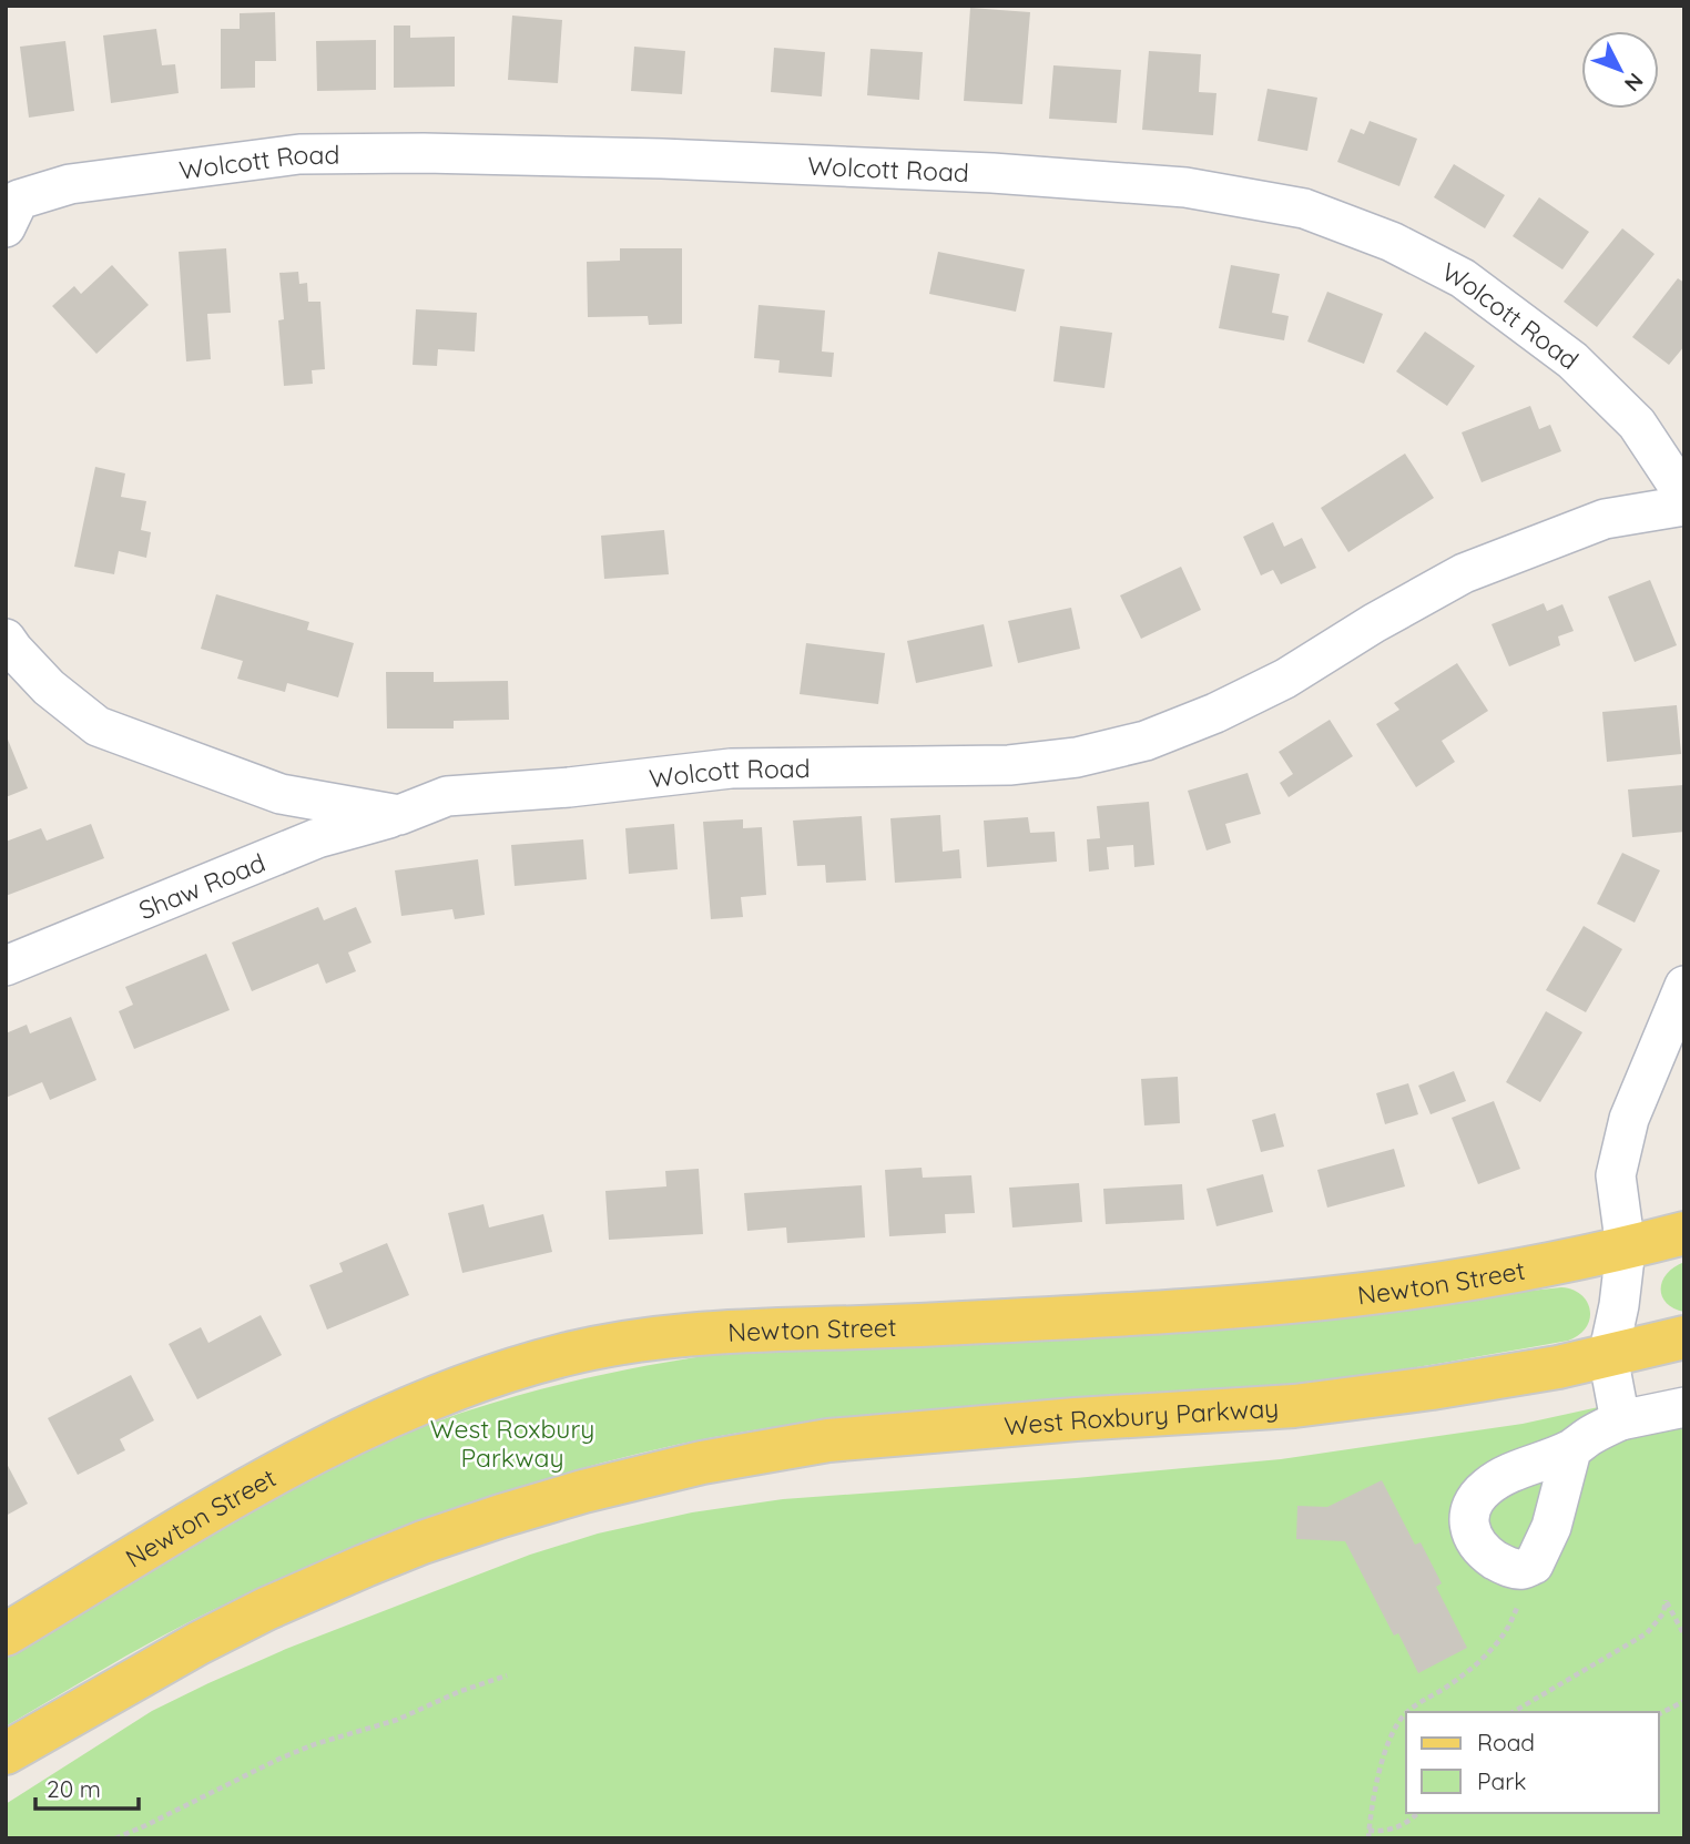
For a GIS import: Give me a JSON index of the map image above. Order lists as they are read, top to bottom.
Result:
{
  "streets": {
    "main road": ["Newton Street", "West Roxbury Parkway"],
    "street": ["Wolcott Road", "Shaw Road"]
  },
  "crossings": [
    ["Wolcott Road", "Shaw Road"]
  ],
  "parks": ["West Roxbury Parkway"],
  "legend": ["Road", "Park"],
  "scale_bar": "20 m",
  "north": "bottom right"
}
